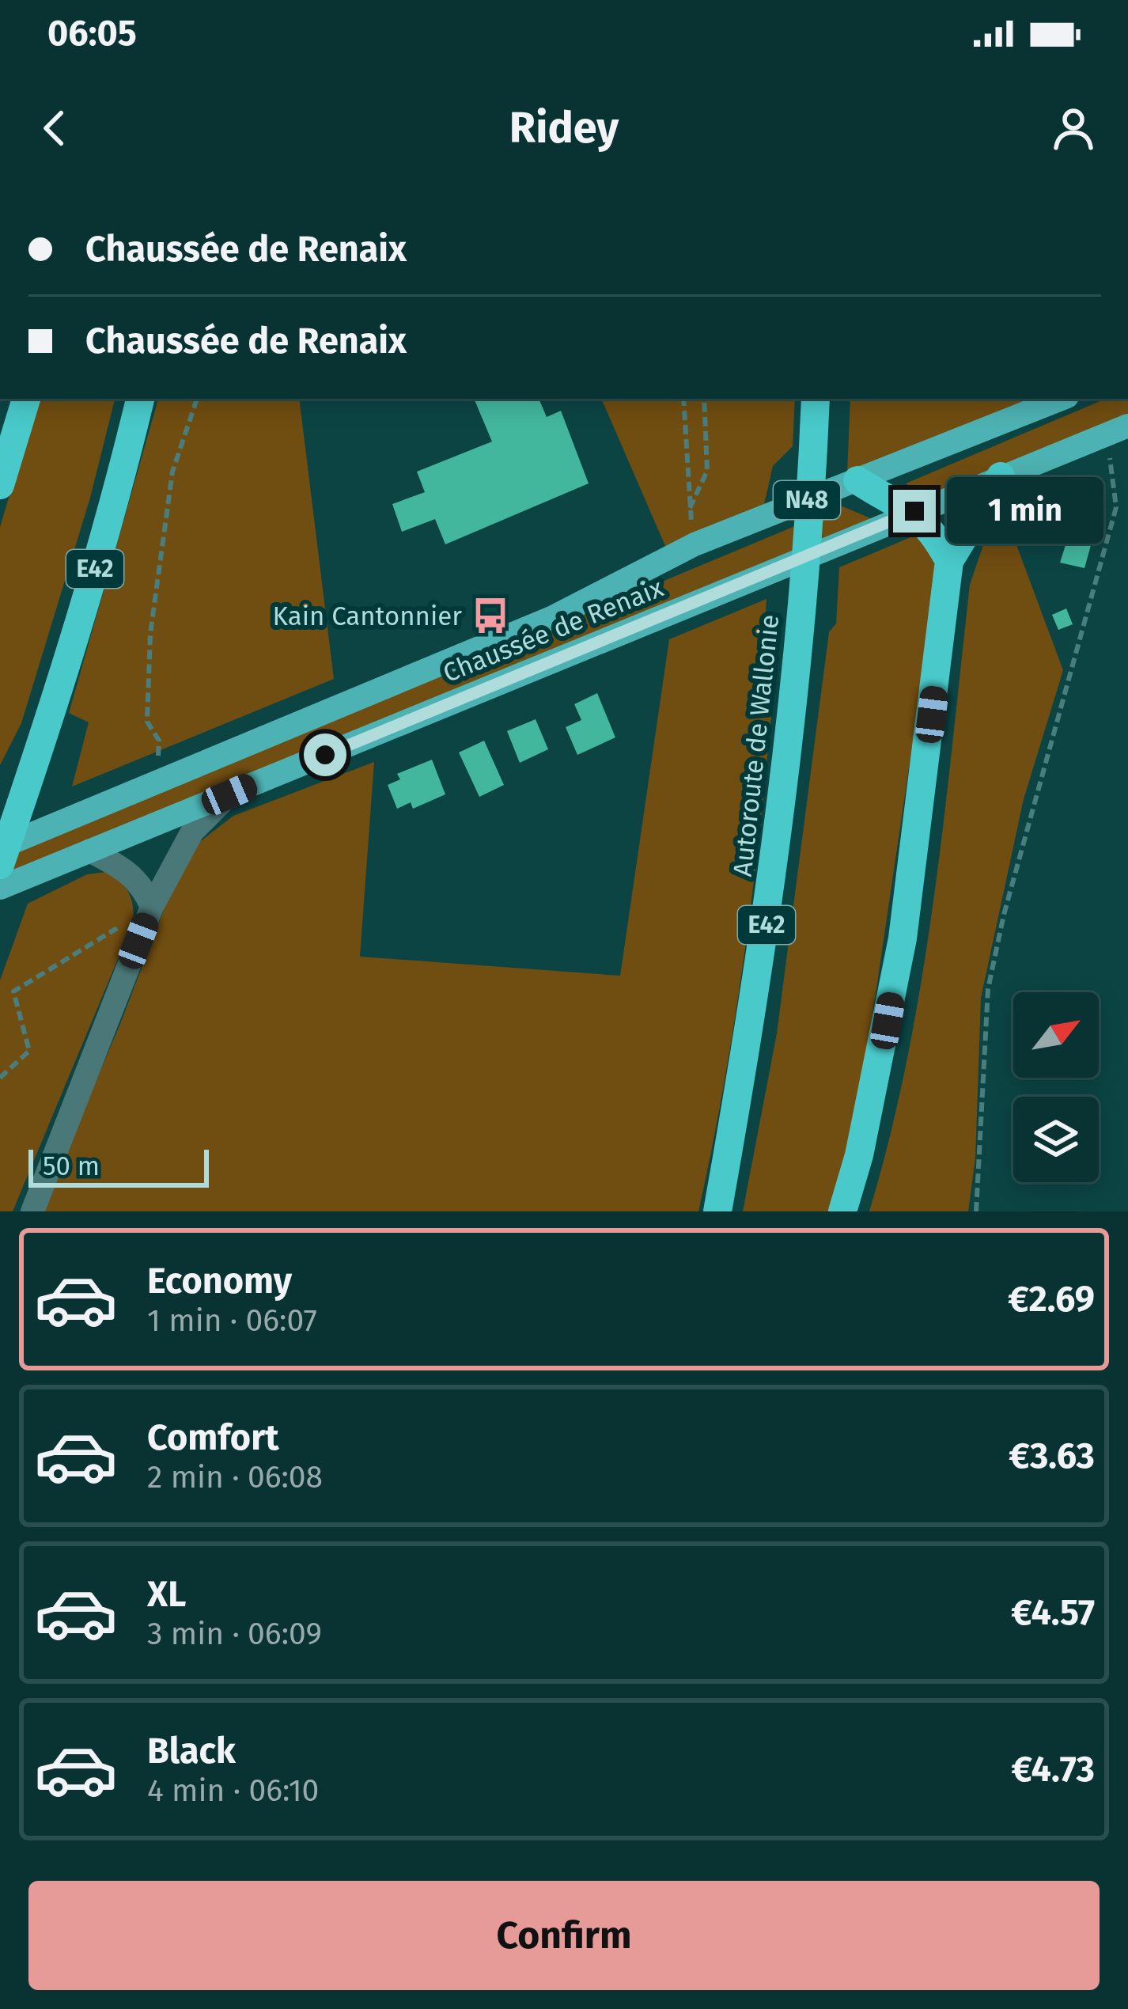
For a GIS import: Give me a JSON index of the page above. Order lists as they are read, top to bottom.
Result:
{
  "streets": {
    "highway": ["E42", "Autoroute de Wallonie"],
    "main road": ["N48", "Chaussée de Renaix"]
  },
  "places": {
    "bus stop": ["Kain Cantonnier"]
  },
  "scale_bar": "50 m",
  "north": "top right",
  "page": {
    "status": "06:05",
    "header": "Ridey",
    "banner": ["Chaussée de Renaix", "Chaussée de Renaix"],
    "bubble": "1 min",
    "scale": "50 m",
    "list": [
      {
        "name": "Economy",
        "note": "1 min · 06:07",
        "value": "€2.69"
      },
      {
        "name": "Comfort",
        "note": "2 min · 06:08",
        "value": "€3.63"
      },
      {
        "name": "XL",
        "note": "3 min · 06:09",
        "value": "€4.57"
      },
      {
        "name": "Black",
        "note": "4 min · 06:10",
        "value": "€4.73"
      }
    ],
    "buttons": "Confirm"
  }
}
